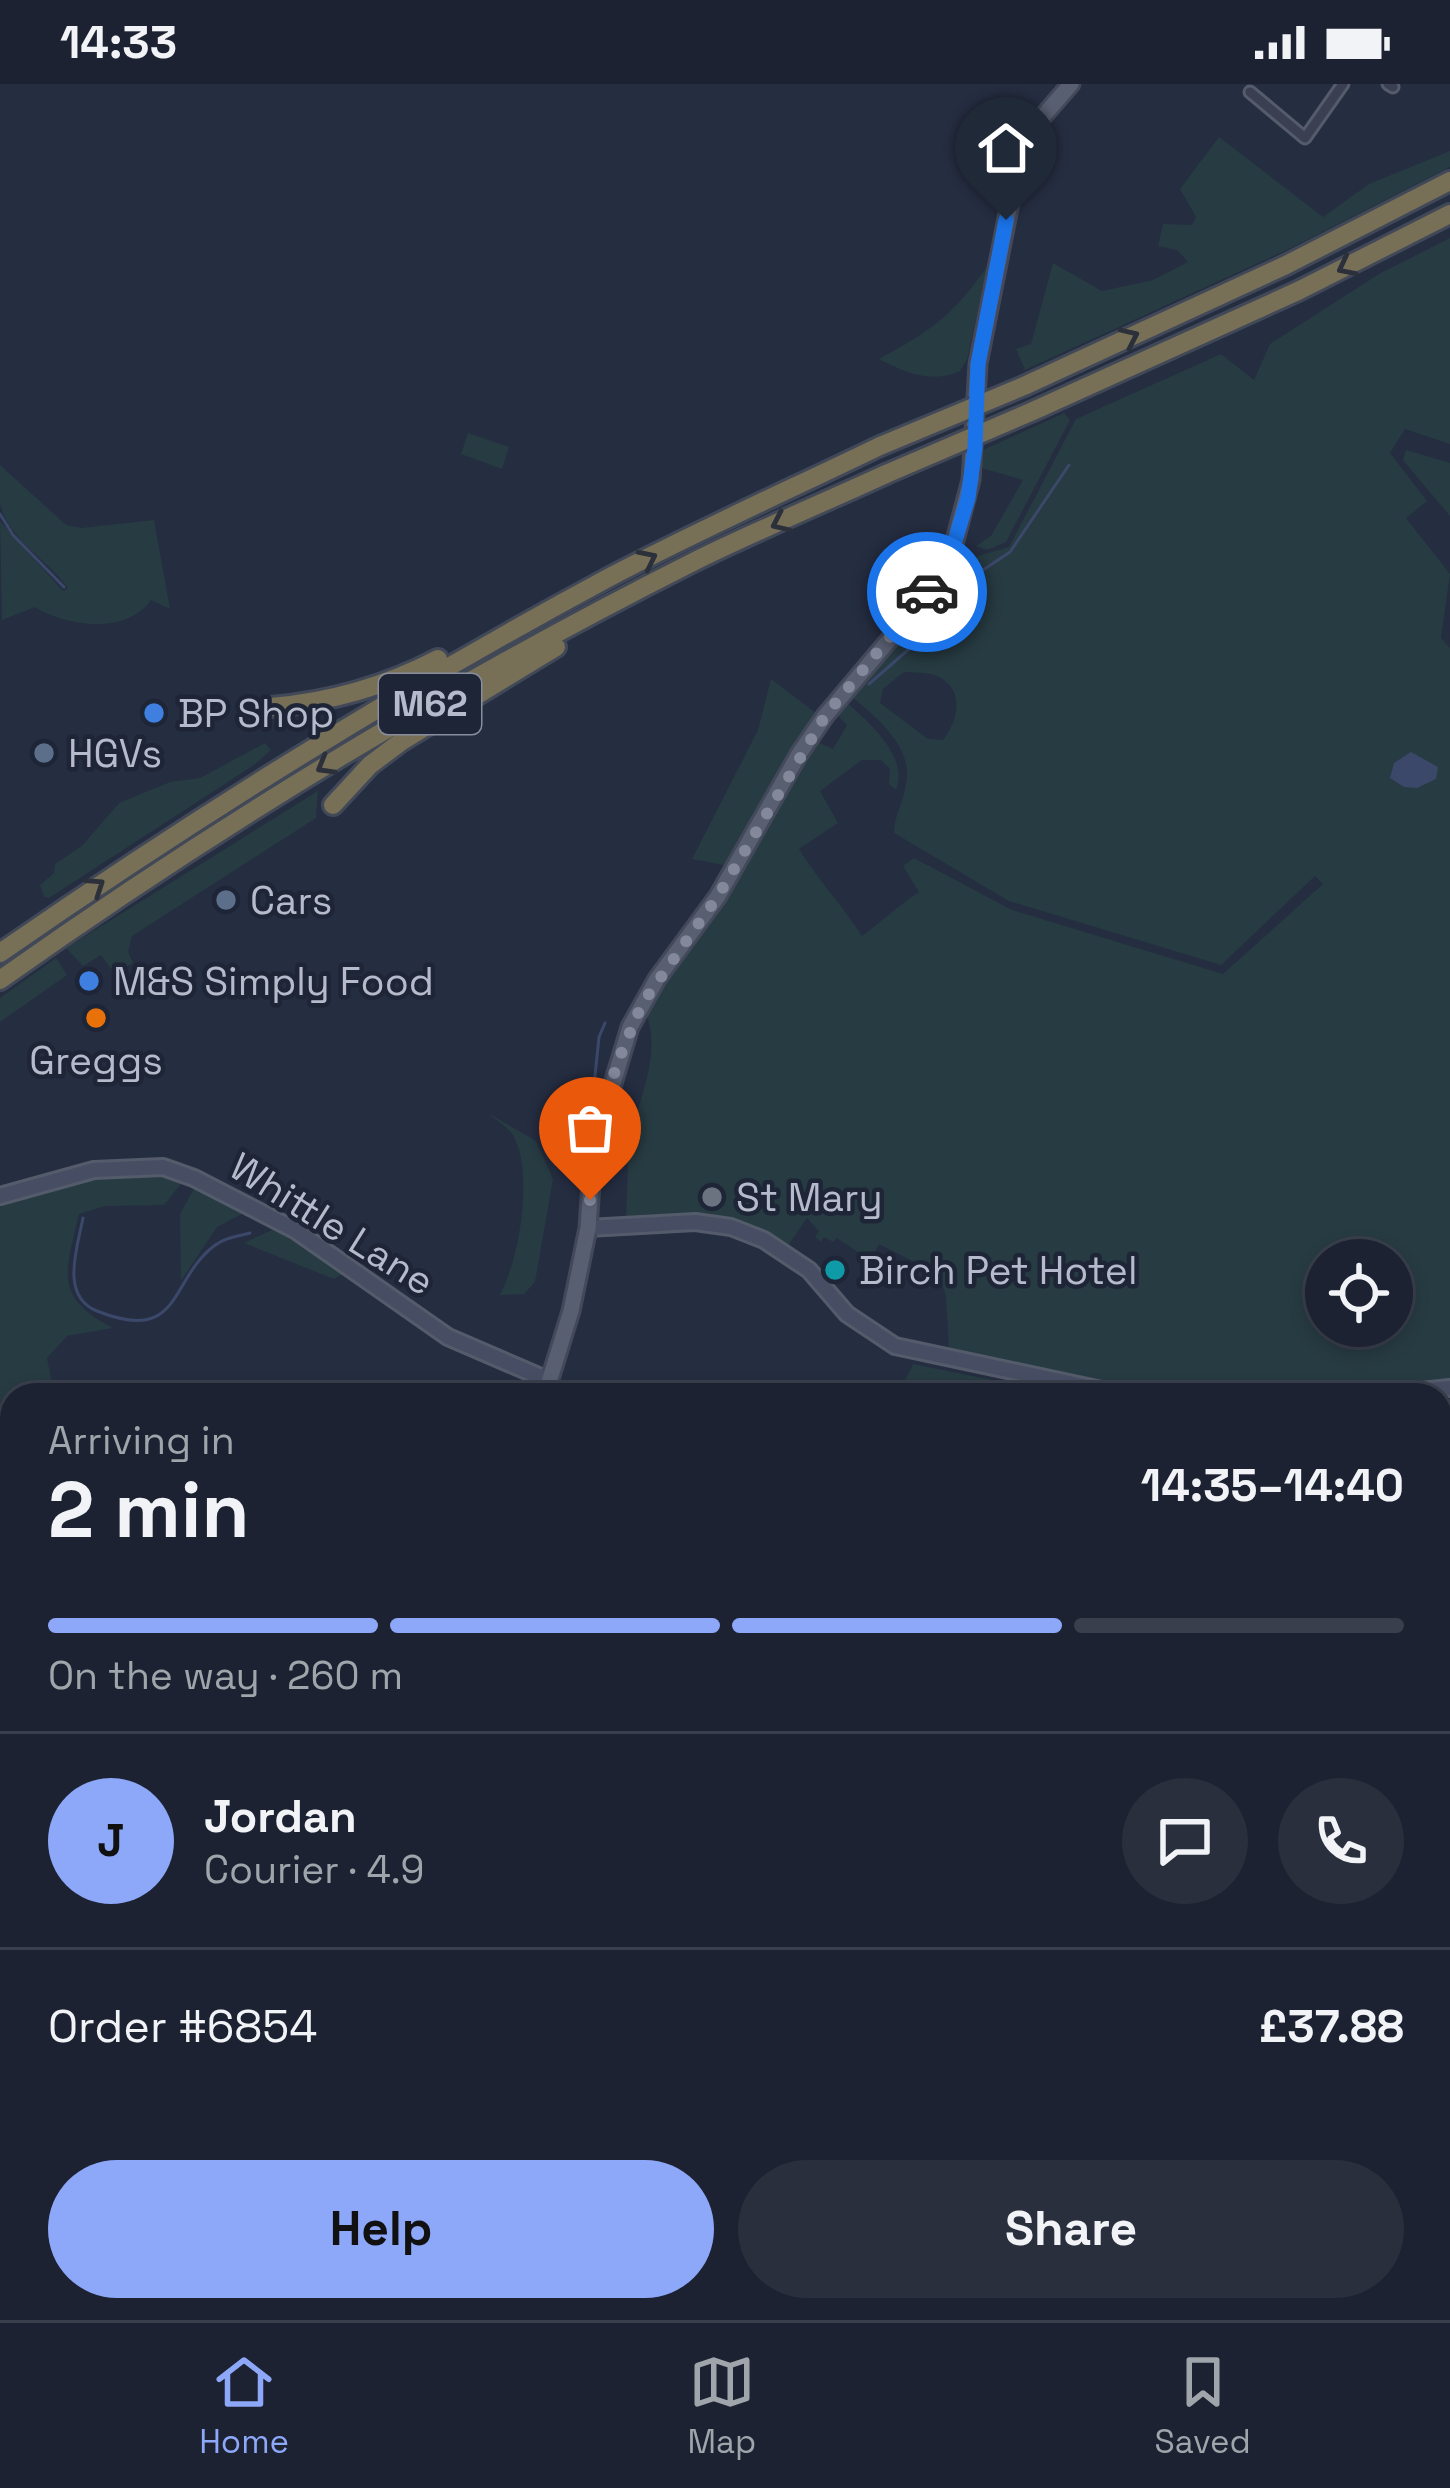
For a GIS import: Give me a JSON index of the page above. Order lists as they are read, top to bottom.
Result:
{
  "streets": {
    "highway": ["M62"],
    "street": ["Whittle Lane"]
  },
  "places": [
    "BP Shop",
    "HGVs",
    "Cars",
    "M&S Simply Food",
    "Greggs",
    "St Mary",
    "Birch Pet Hotel"
  ],
  "page": {
    "status": "14:33",
    "heading": ["2 min", "Arriving in", "14:35–14:40"],
    "panel": [
      "Jordan",
      "Courier · 4.9",
      "Order #6854",
      "£37.88"
    ],
    "bar": "On the way · 260 m",
    "round": "J",
    "buttons": ["Help", "Share"],
    "tabs": ["Home", "Map", "Saved"]
  }
}
